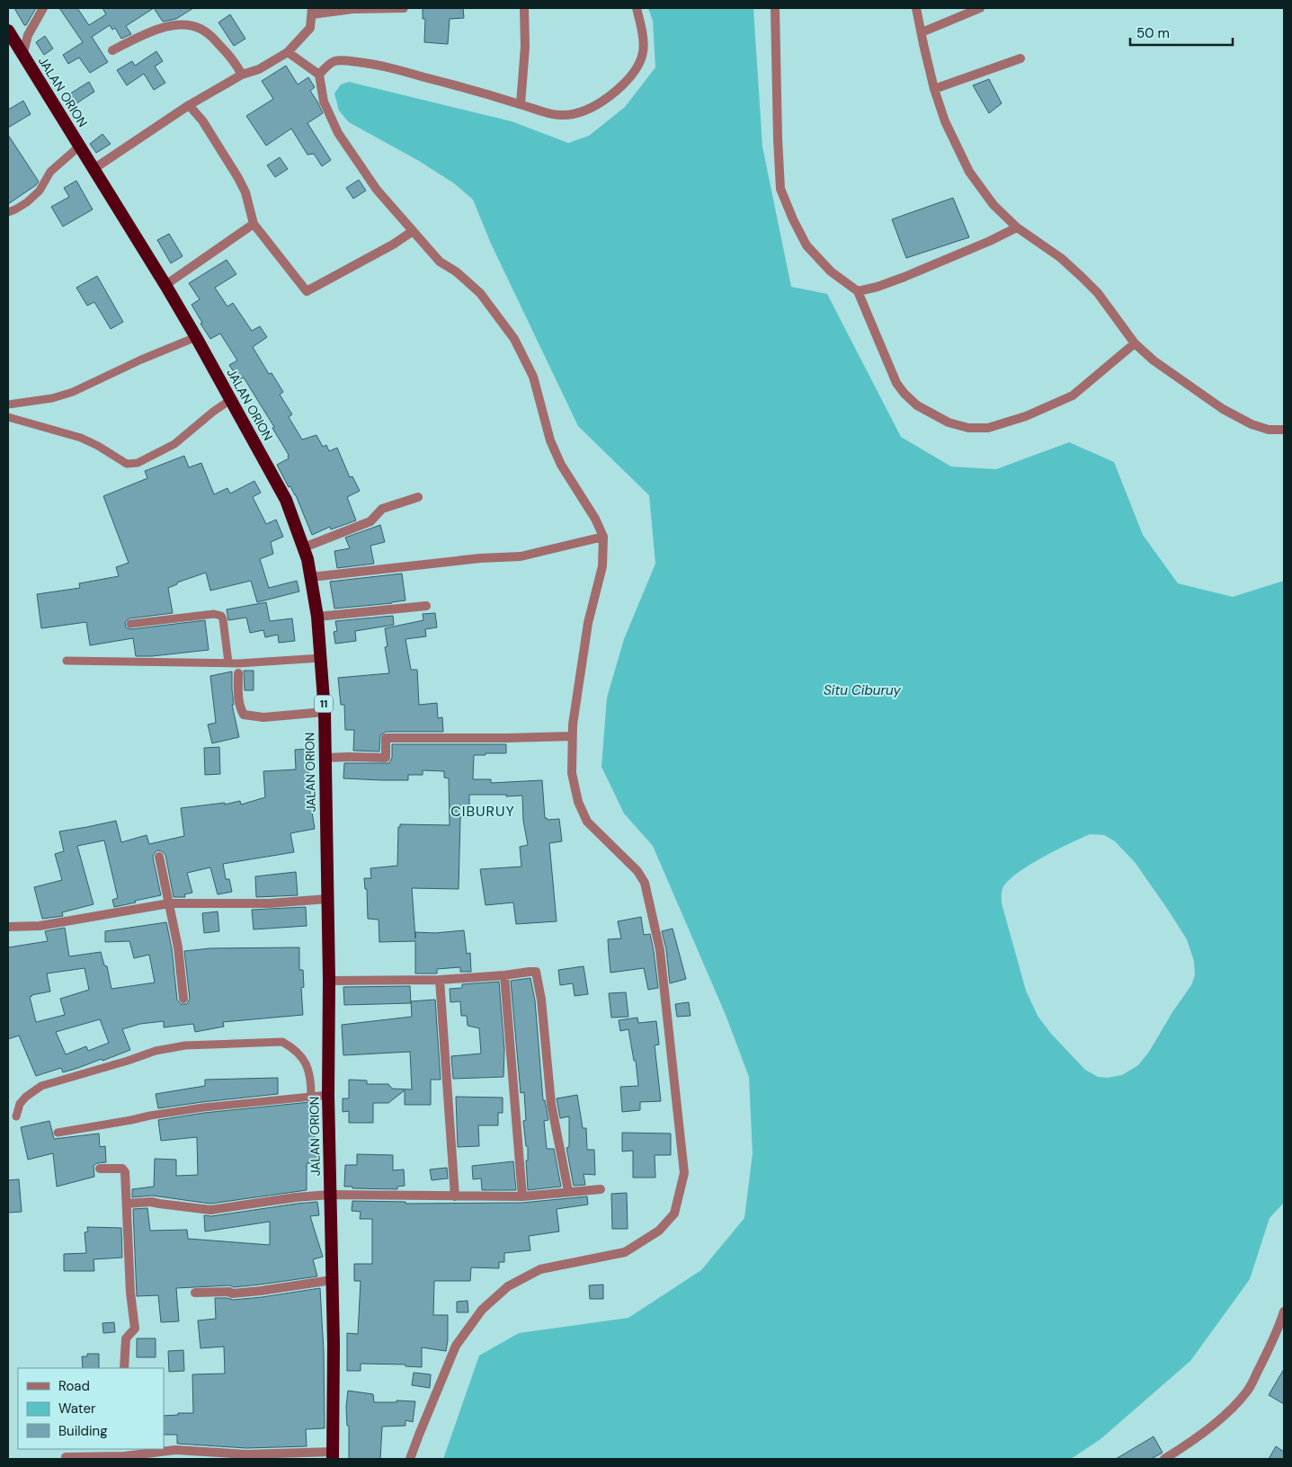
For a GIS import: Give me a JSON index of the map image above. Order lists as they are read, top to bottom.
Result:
{
  "streets": {
    "highway": ["JALAN ORION", "11"]
  },
  "districts": ["CIBURUY"],
  "water": ["Situ Ciburuy"],
  "legend": ["Road", "Water", "Building"],
  "scale_bar": "50 m"
}
